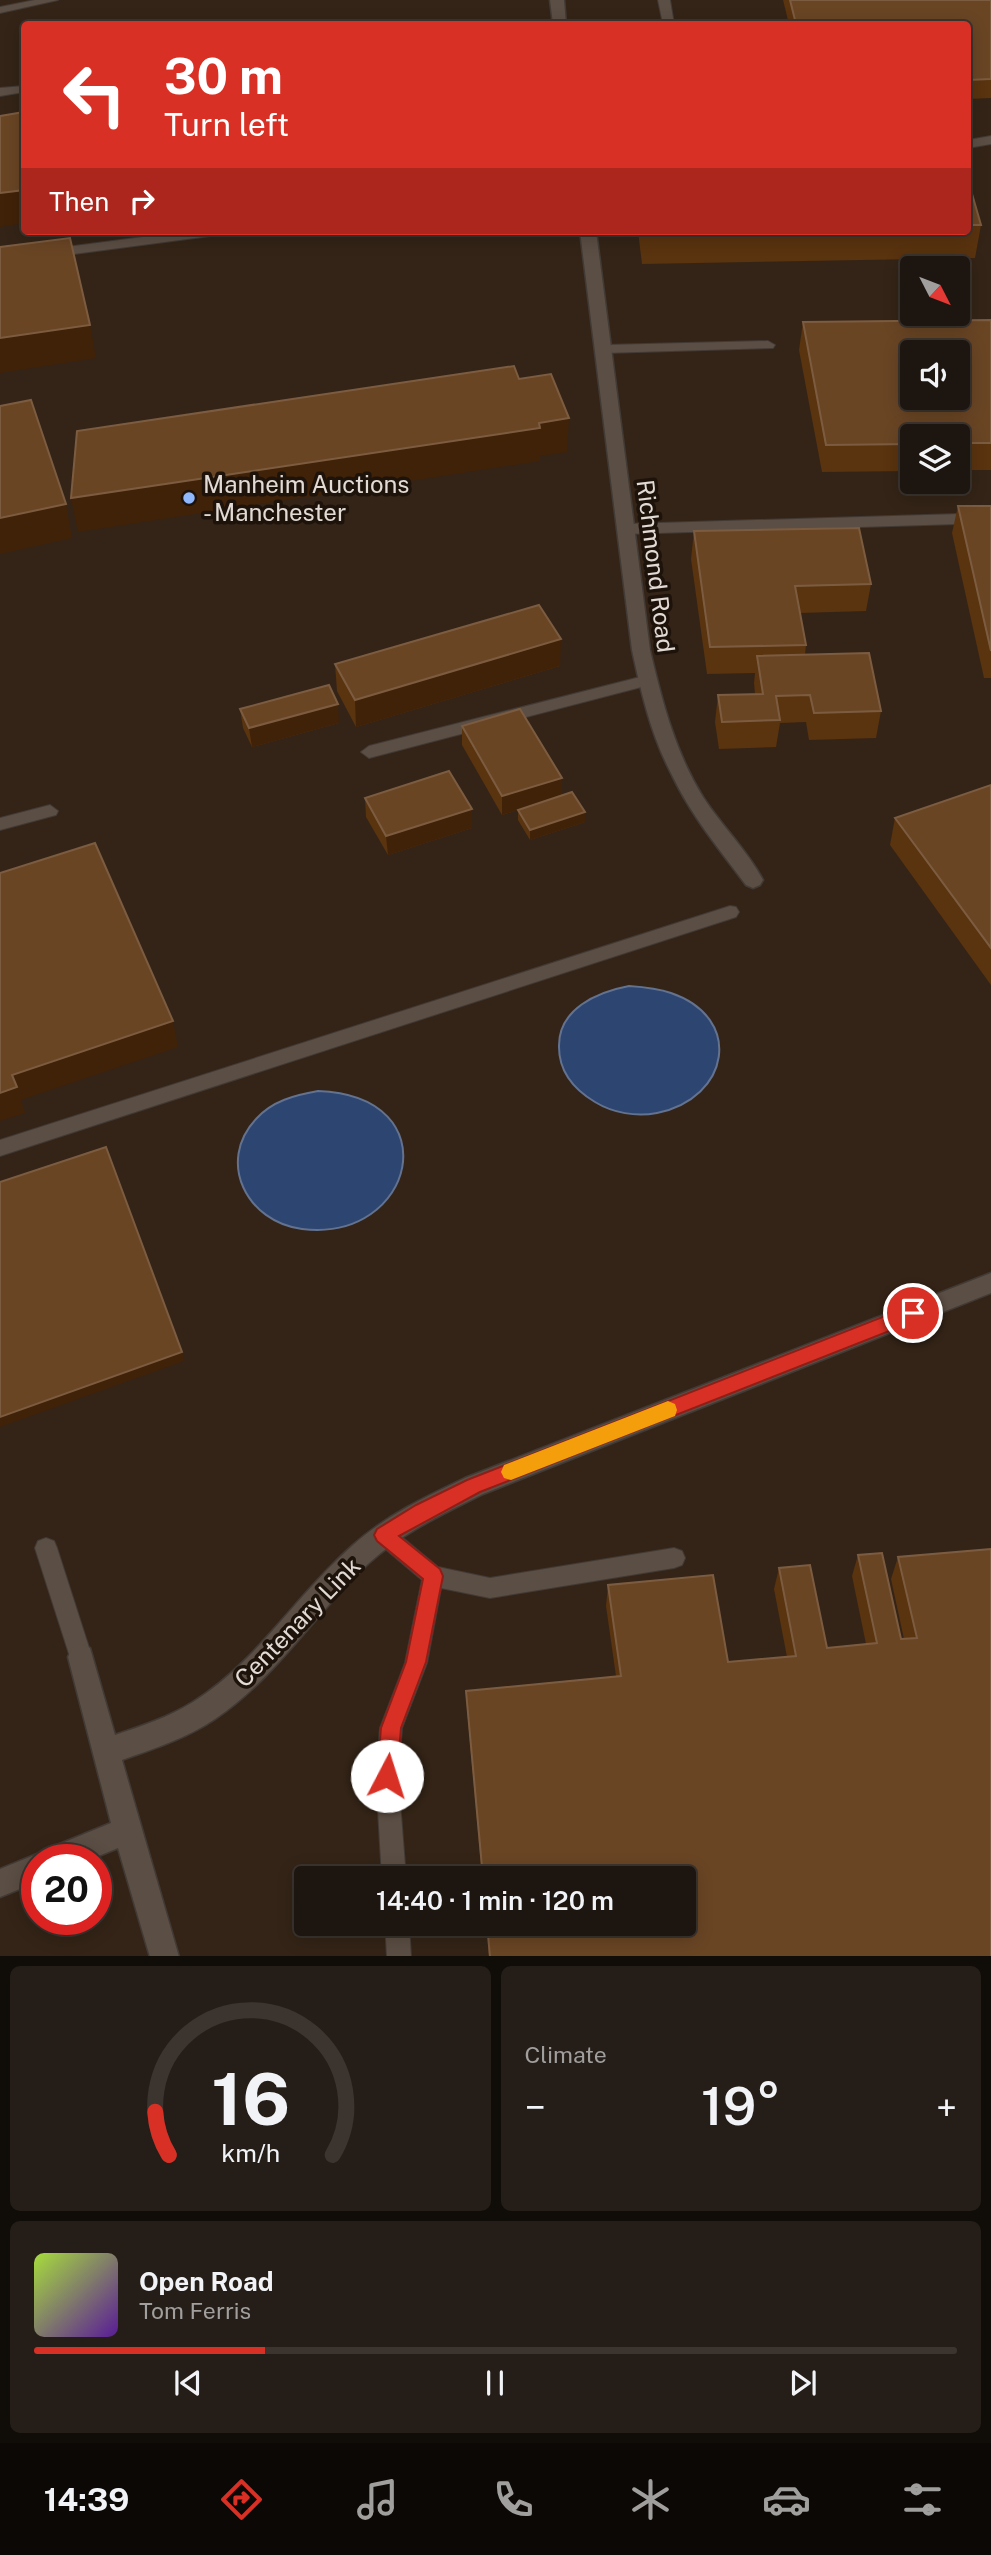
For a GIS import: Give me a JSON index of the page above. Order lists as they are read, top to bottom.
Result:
{
  "streets": {
    "street": ["Richmond Road", "Centenary Link"]
  },
  "places": ["Manheim Auctions - Manchester"],
  "north": "bottom right",
  "page": {
    "turn": ["30 m", "Turn left"],
    "then": "Then",
    "limit": "20",
    "trip": "14:40 · 1 min · 120 m",
    "tile": "Climate",
    "heat": ["−", "19°", "+"],
    "song": ["Open Road", "Tom Ferris"],
    "tabs": "14:39",
    "gauge": ["16", "km/h"]
  }
}
